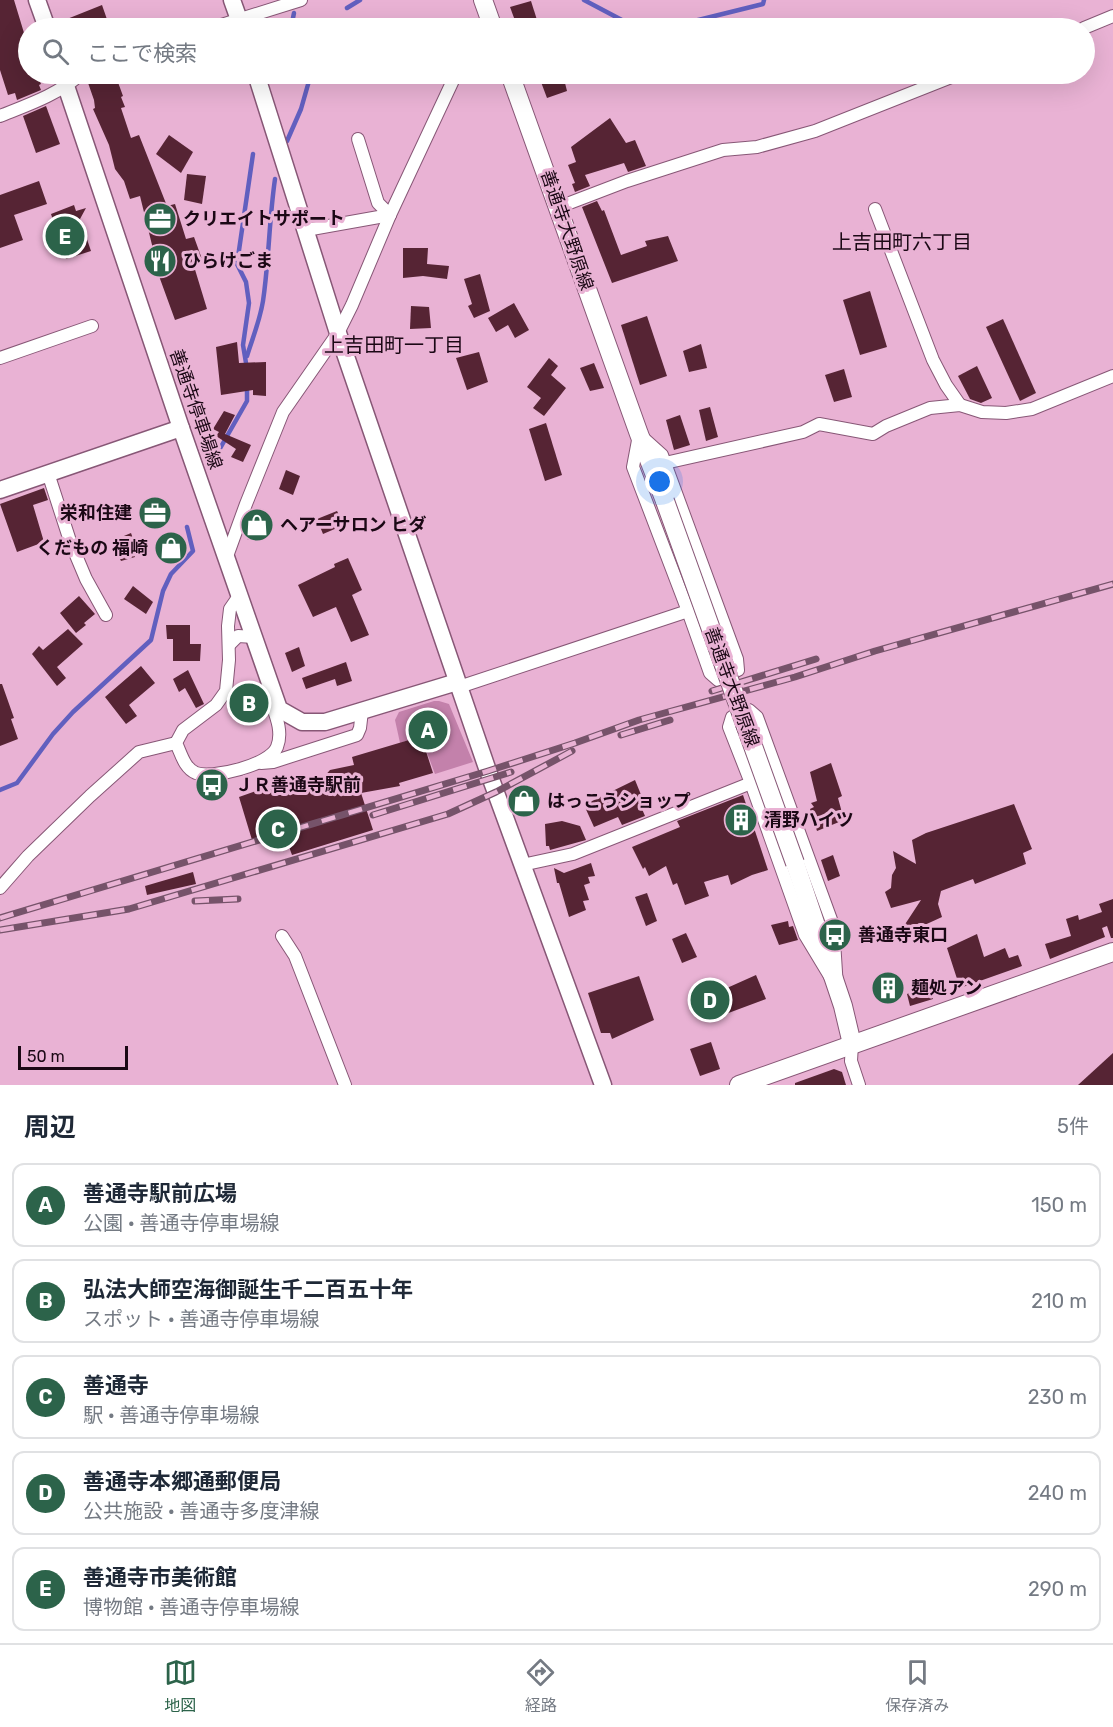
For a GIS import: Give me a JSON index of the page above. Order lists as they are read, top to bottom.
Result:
{
  "streets": {
    "main road": ["善通寺大野原線"],
    "street": ["善通寺停車場線"]
  },
  "districts": ["上吉田町六丁目", "上吉田町一丁目"],
  "places": {
    "office": ["クリエイトサポート", "栄和住建"],
    "restaurant": ["ひらけごま"],
    "shop": ["ヘアーサロン ヒダ", "くだもの 福崎", "はっこうショップ"],
    "bus stop": ["ＪＲ善通寺駅前", "善通寺東口"],
    "building": ["清野ハイツ", "麺処アン"]
  },
  "scale_bar": "50 m",
  "page": {
    "search": "ここで検索",
    "pins": [
      "E",
      "B",
      "A",
      "C",
      "D"
    ],
    "scale": "50 m",
    "heading": ["周辺", "5件"],
    "list": [
      {
        "mark": "A",
        "name": "善通寺駅前広場",
        "note": "公園 · 善通寺停車場線",
        "value": "150 m"
      },
      {
        "mark": "B",
        "name": "弘法大師空海御誕生千二百五十年",
        "note": "スポット · 善通寺停車場線",
        "value": "210 m"
      },
      {
        "mark": "C",
        "name": "善通寺",
        "note": "駅 · 善通寺停車場線",
        "value": "230 m"
      },
      {
        "mark": "D",
        "name": "善通寺本郷通郵便局",
        "note": "公共施設 · 善通寺多度津線",
        "value": "240 m"
      },
      {
        "mark": "E",
        "name": "善通寺市美術館",
        "note": "博物館 · 善通寺停車場線",
        "value": "290 m"
      }
    ],
    "nav": ["地図", "経路", "保存済み"]
  }
}
